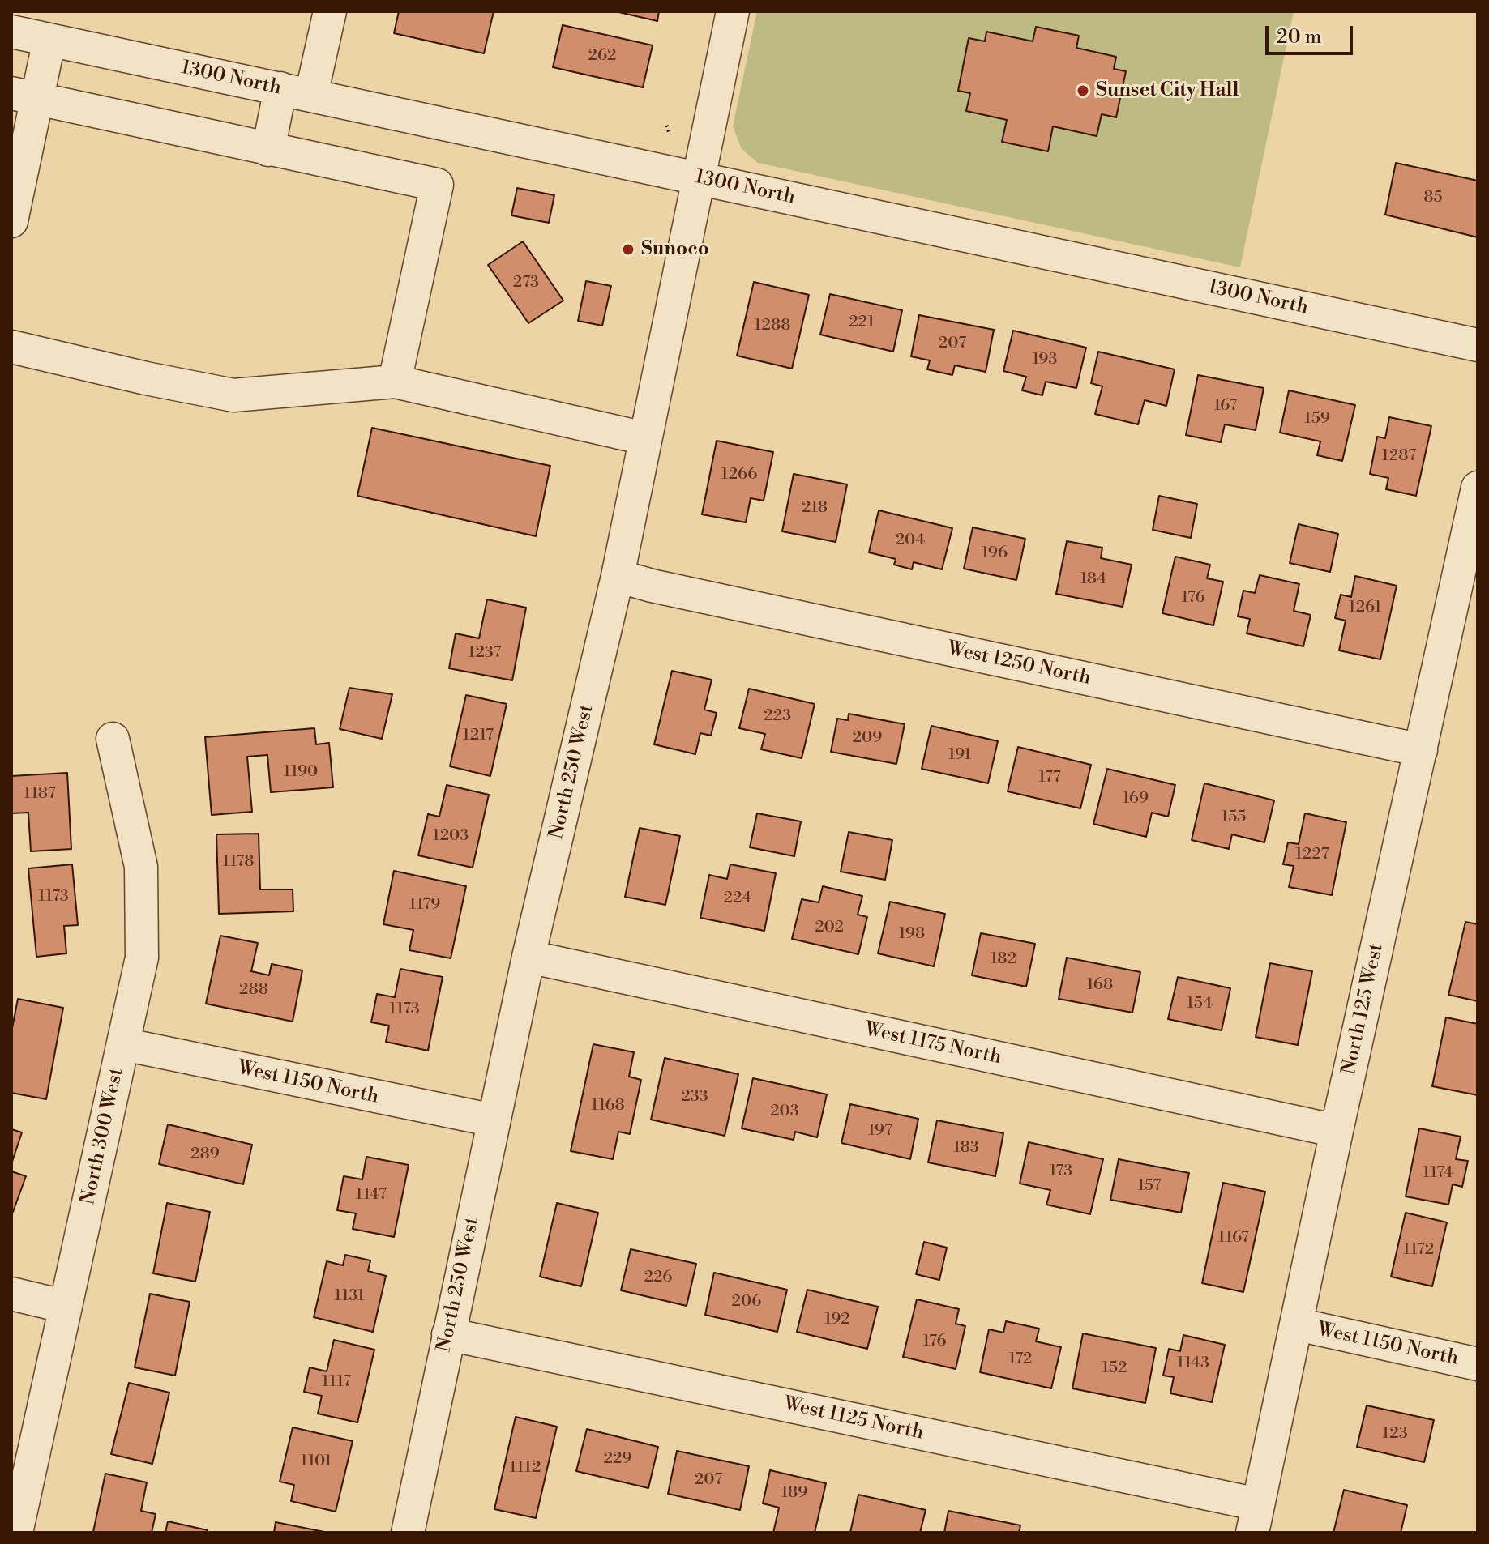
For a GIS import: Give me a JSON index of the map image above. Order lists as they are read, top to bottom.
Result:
{
  "streets": {
    "street": [
      "1300 North",
      "West 1250 North",
      "North 250 West",
      "North 125 West",
      "West 1175 North",
      "West 1150 North",
      "North 300 West",
      "West 1125 North"
    ]
  },
  "crossings": [
    ["1300 North", "North 250 West"],
    ["West 1250 North", "North 250 West"],
    ["West 1250 North", "North 125 West"],
    ["North 250 West", "West 1175 North"],
    ["North 250 West", "West 1150 North"],
    ["North 250 West", "West 1125 North"],
    ["North 125 West", "West 1175 North"],
    ["North 125 West", "West 1150 North"],
    ["North 125 West", "West 1125 North"],
    ["West 1150 North", "North 300 West"]
  ],
  "places": ["Sunset City Hall", "Sunoco"],
  "house_numbers": [
    "262",
    "85",
    "273",
    "221",
    "1288",
    "207",
    "193",
    "167",
    "159",
    "1287",
    "1266",
    "218",
    "204",
    "196",
    "184",
    "176",
    "1261",
    "1237",
    "223",
    "1217",
    "209",
    "191",
    "1190",
    "177",
    "1187",
    "169",
    "155",
    "1203",
    "1227",
    "1178",
    "1173",
    "224",
    "1179",
    "202",
    "198",
    "182",
    "168",
    "288",
    "154",
    "1173",
    "233",
    "1168",
    "203",
    "197",
    "183",
    "289",
    "173",
    "1174",
    "157",
    "1147",
    "1167",
    "1172",
    "226",
    "1131",
    "206",
    "192",
    "176",
    "172",
    "1143",
    "152",
    "1117",
    "123",
    "229",
    "1101",
    "1112",
    "207",
    "189"
  ],
  "scale_bar": "20 m"
}
